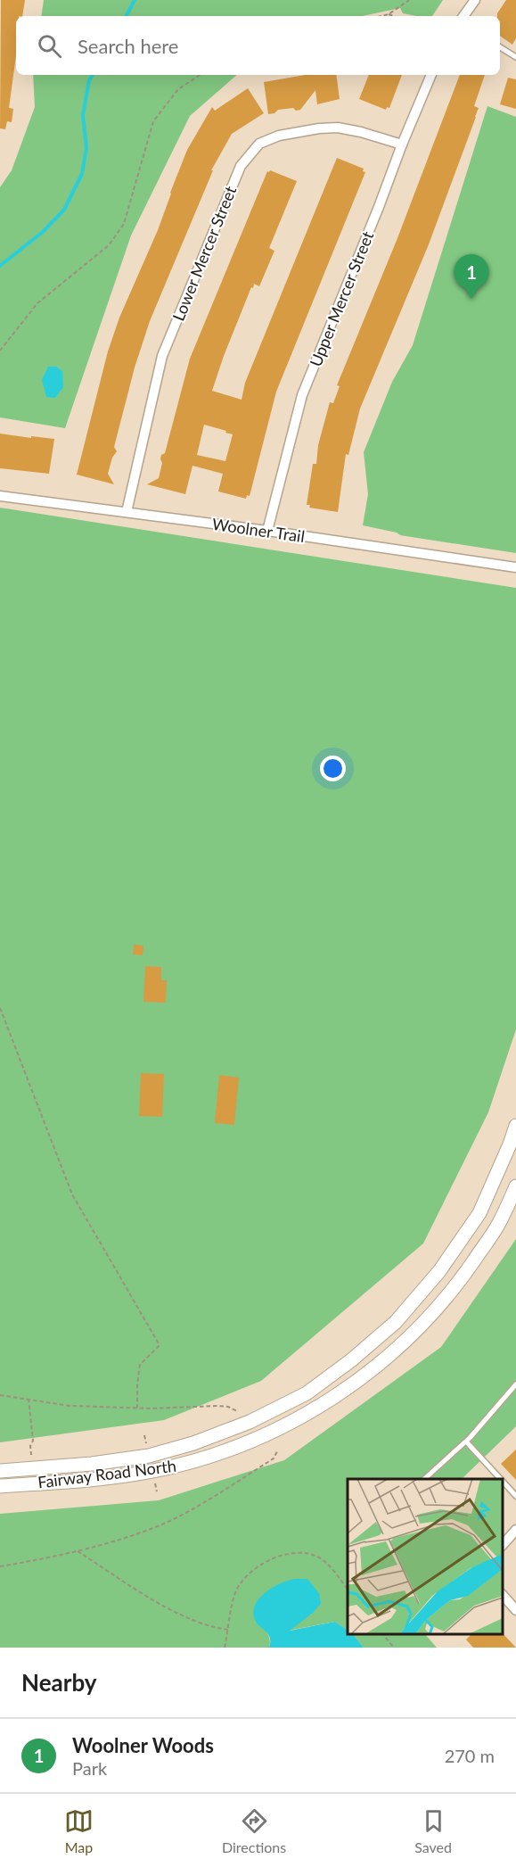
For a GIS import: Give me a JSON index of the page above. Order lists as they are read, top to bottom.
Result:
{
  "streets": {
    "main road": ["Fairway Road North"],
    "street": ["Lower Mercer Street", "Upper Mercer Street", "Woolner Trail"]
  },
  "crossings": [
    ["Lower Mercer Street", "Upper Mercer Street"],
    ["Lower Mercer Street", "Woolner Trail"],
    ["Upper Mercer Street", "Woolner Trail"]
  ],
  "page": {
    "search": "Search here",
    "pins": "1",
    "heading": "Nearby",
    "list": [
      {
        "mark": "1",
        "name": "Woolner Woods",
        "note": "Park",
        "value": "270 m"
      }
    ],
    "nav": ["Map", "Directions", "Saved"]
  }
}
